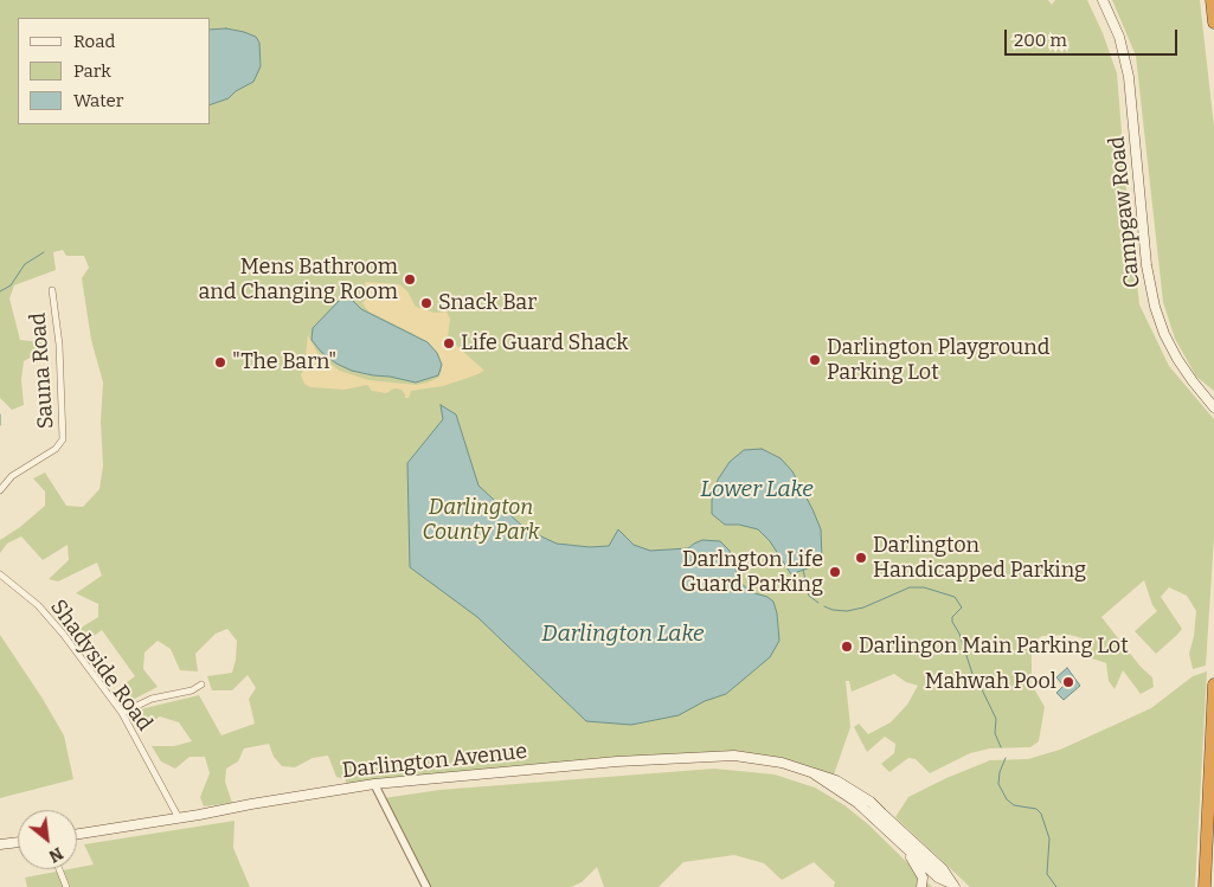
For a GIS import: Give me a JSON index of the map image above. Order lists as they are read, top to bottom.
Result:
{
  "streets": {
    "main road": ["Campgaw Road", "Darlington Avenue"],
    "street": ["Sauna Road", "Shadyside Road"]
  },
  "crossings": [
    ["Shadyside Road", "Darlington Avenue"]
  ],
  "water": ["Lower Lake", "Darlington Lake"],
  "parks": ["Darlington County Park"],
  "places": [
    "Mens Bathroom and Changing Room",
    "Snack Bar",
    "Life Guard Shack",
    "Darlington Playground Parking Lot",
    "\"The Barn\"",
    "Darlington Handicapped Parking",
    "Darlngton Life Guard Parking",
    "Darlingon Main Parking Lot",
    "Mahwah Pool"
  ],
  "legend": ["Road", "Park", "Water"],
  "scale_bar": "200 m",
  "north": "bottom right"
}
